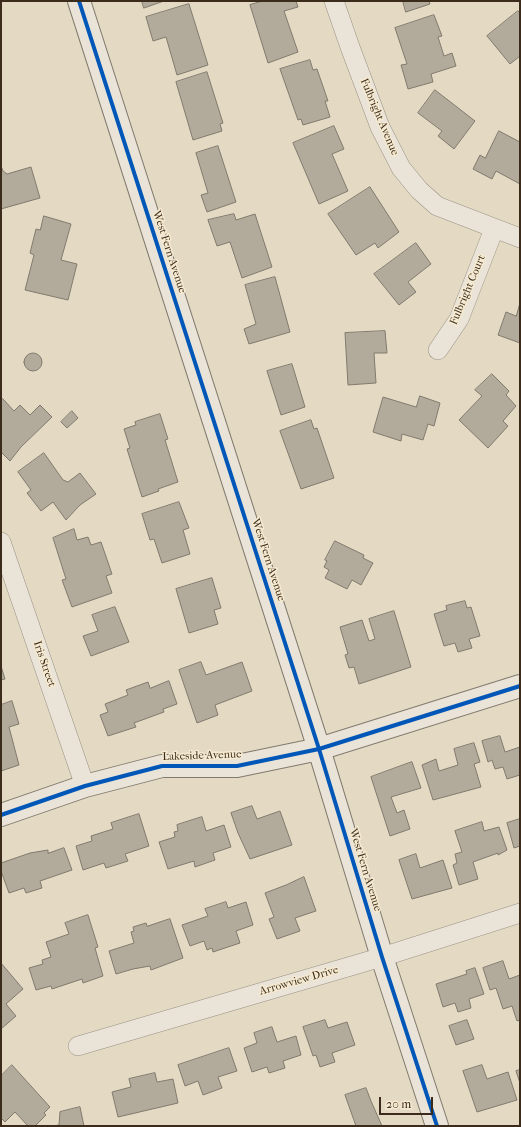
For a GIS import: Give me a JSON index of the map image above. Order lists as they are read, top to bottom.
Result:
{
  "streets": {
    "street": [
      "Fulbright Avenue",
      "West Fern Avenue",
      "Fulbright Court",
      "Iris Street",
      "Lakeside Avenue",
      "Arrowview Drive"
    ]
  },
  "crossings": [
    ["Fulbright Avenue", "Fulbright Court"],
    ["West Fern Avenue", "Lakeside Avenue"],
    ["West Fern Avenue", "Arrowview Drive"],
    ["Iris Street", "Lakeside Avenue"]
  ],
  "scale_bar": "20 m"
}
